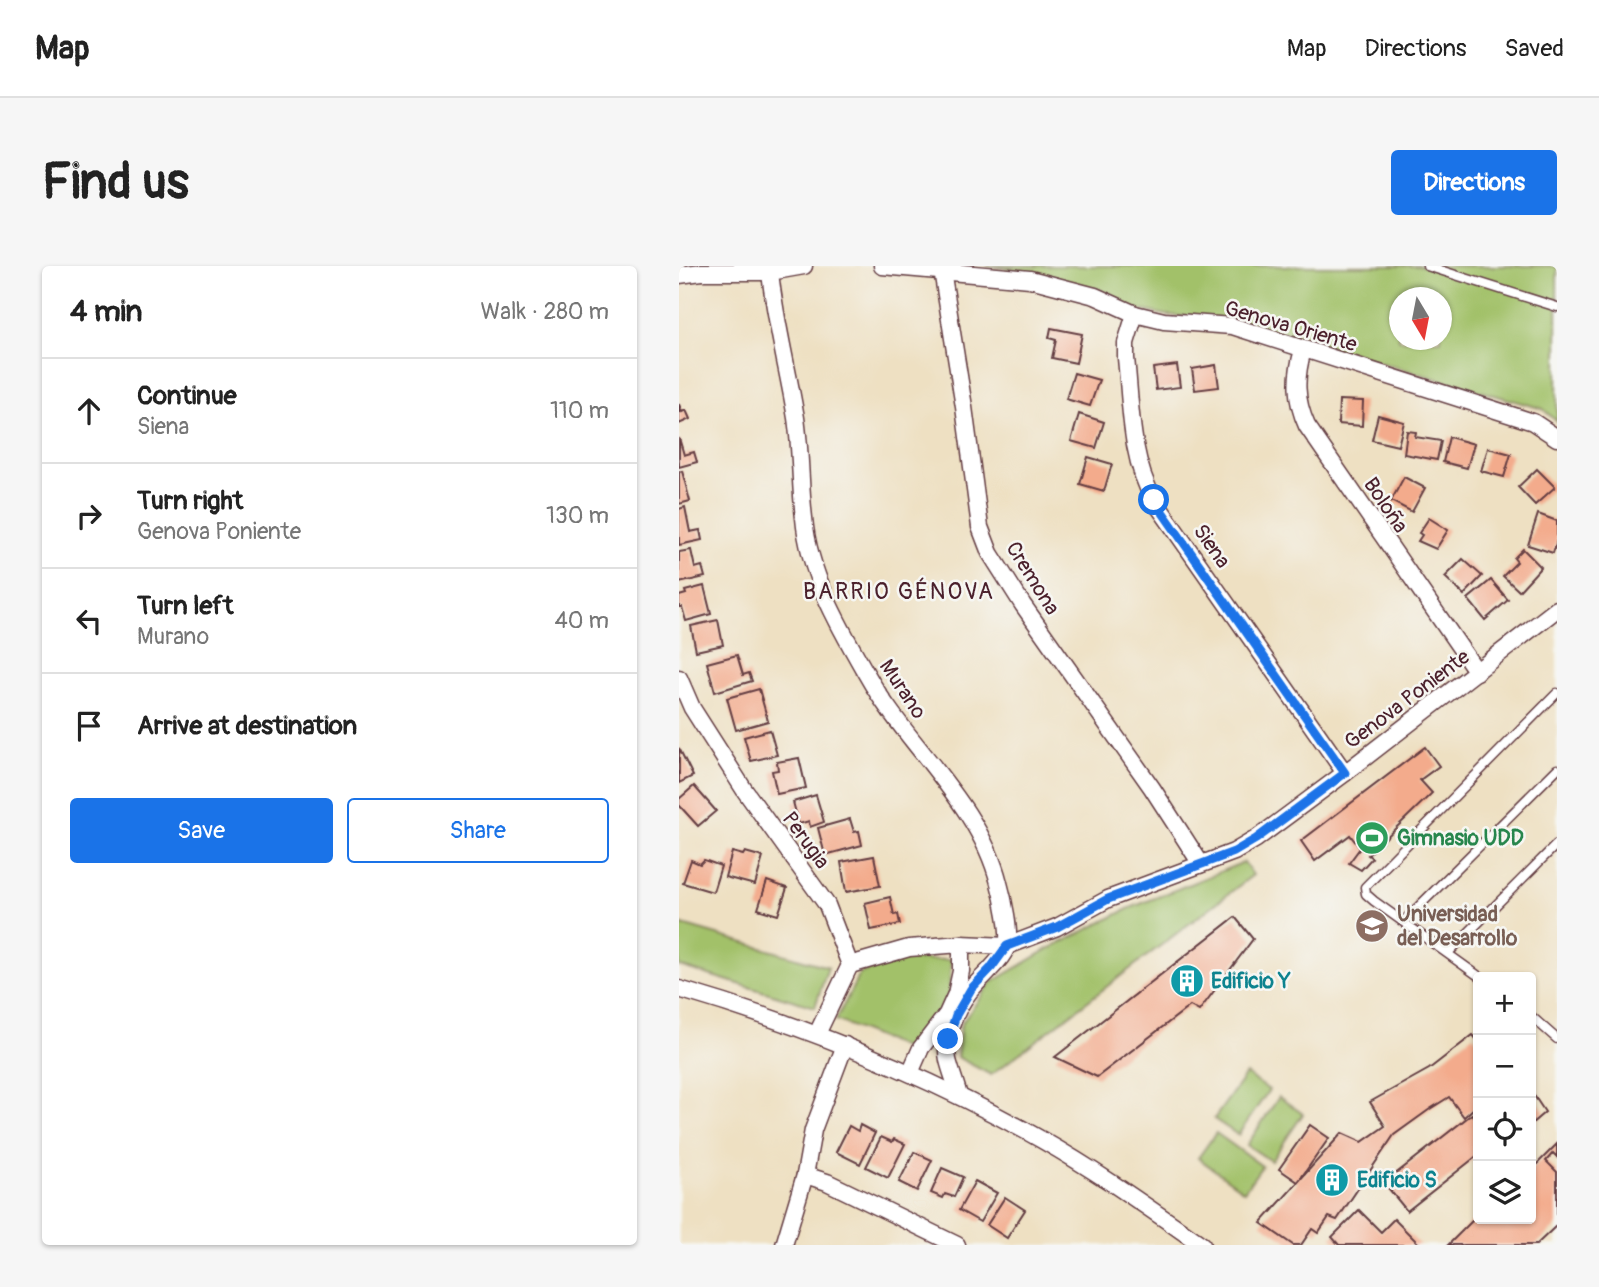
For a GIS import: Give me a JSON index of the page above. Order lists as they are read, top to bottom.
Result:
{
  "streets": {
    "street": [
      "Genova Oriente",
      "Boloña",
      "Siena",
      "Cremona",
      "Murano",
      "Genova Poniente",
      "Perugia"
    ]
  },
  "crossings": [
    ["Genova Oriente", "Boloña"],
    ["Genova Oriente", "Siena"],
    ["Genova Oriente", "Cremona"],
    ["Boloña", "Genova Poniente"],
    ["Siena", "Genova Poniente"],
    ["Cremona", "Genova Poniente"],
    ["Murano", "Genova Poniente"],
    ["Genova Poniente", "Perugia"]
  ],
  "districts": ["BARRIO GÉNOVA"],
  "places": {
    "sports": ["Gimnasio UDD"],
    "school or university": ["Universidad del Desarrollo"],
    "building": ["Edificio Y", "Edificio S"]
  },
  "north": "bottom",
  "page": {
    "header": "Map",
    "nav": ["Map", "Directions", "Saved"],
    "buttons": [
      "Directions",
      ["Save", "Share"]
    ],
    "title": "Find us",
    "heading": ["4 min", "Walk · 280 m"],
    "list": [
      ["Continue", "Siena", "110 m"],
      ["Turn right", "Genova Poniente", "130 m"],
      ["Turn left", "Murano", "40 m"],
      "Arrive at destination"
    ],
    "map_buttons": ["+", "−"]
  }
}
